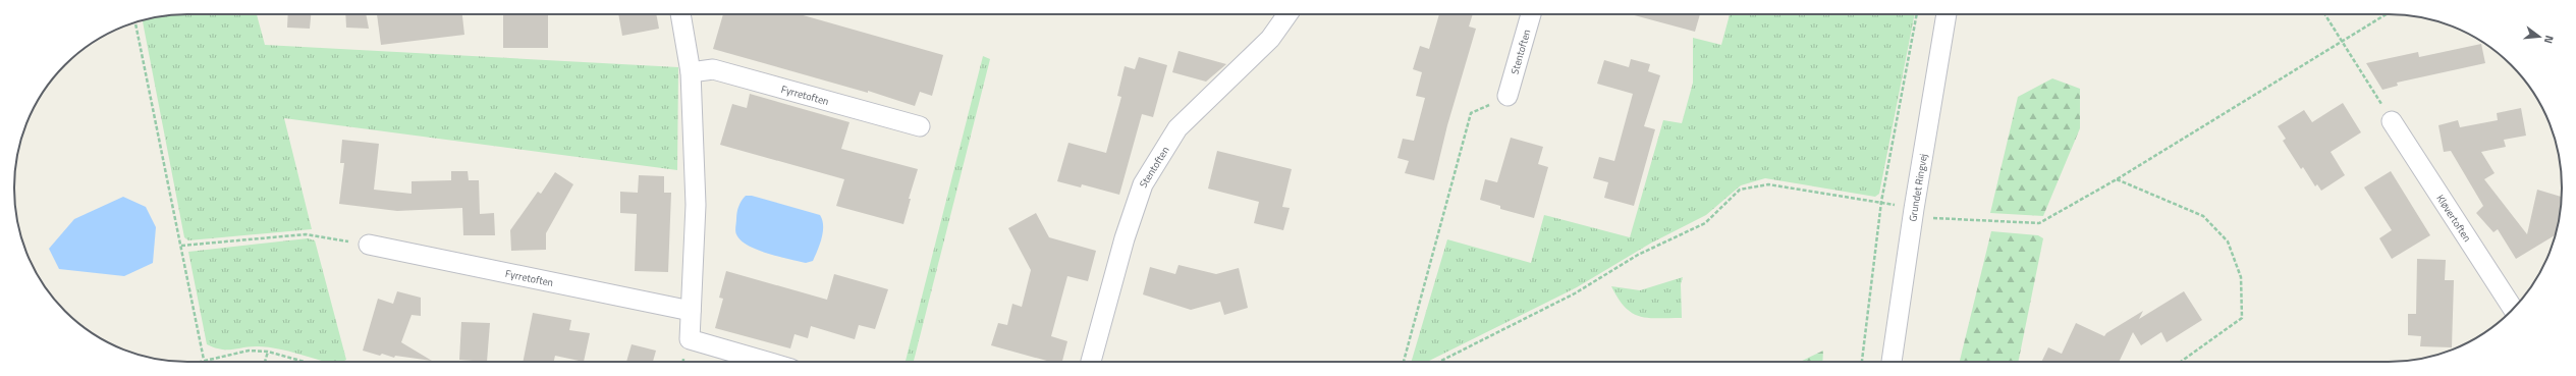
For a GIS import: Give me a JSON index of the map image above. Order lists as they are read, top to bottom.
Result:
{
  "streets": {
    "street": [
      "Stentoften",
      "Fyrretoften",
      "Grundet Ringvej",
      "Kløvertoften"
    ]
  },
  "north": "right"
}
